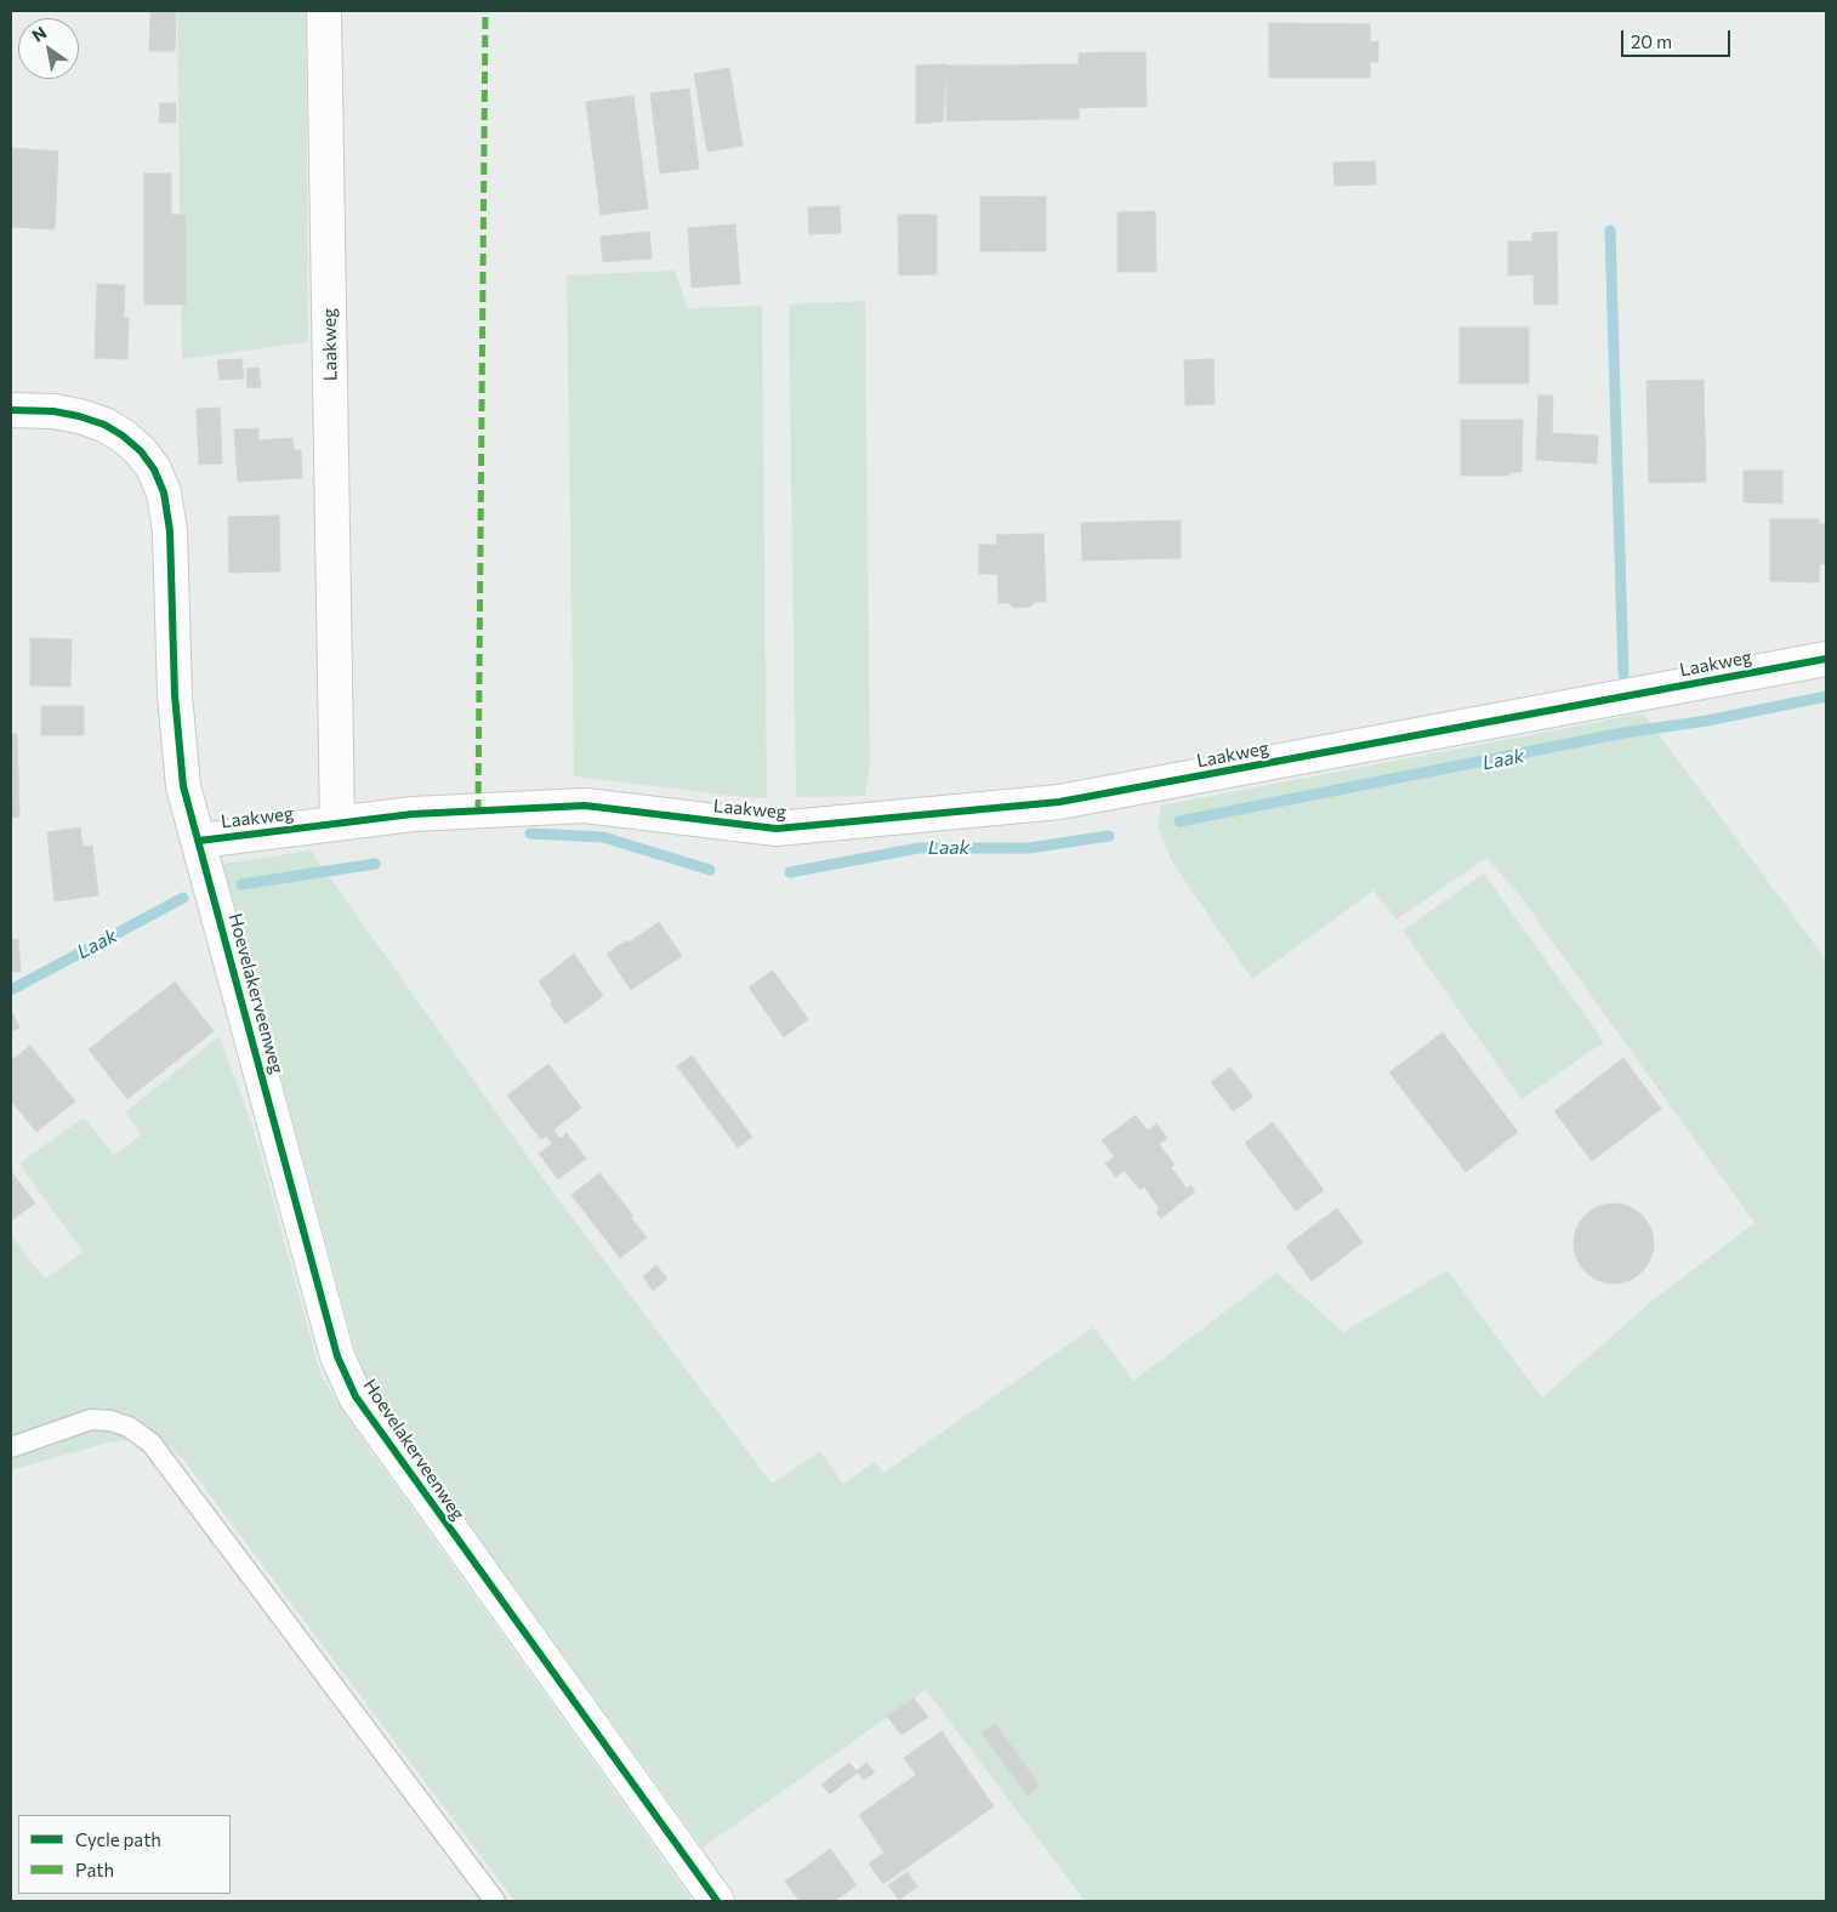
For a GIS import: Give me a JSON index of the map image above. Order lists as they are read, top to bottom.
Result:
{
  "streets": {
    "street": ["Laakweg", "Hoevelakerveenweg"]
  },
  "crossings": [
    ["Laakweg", "Hoevelakerveenweg"]
  ],
  "water": ["Laak"],
  "legend": ["Cycle path", "Path"],
  "scale_bar": "20 m",
  "north": "top left"
}
